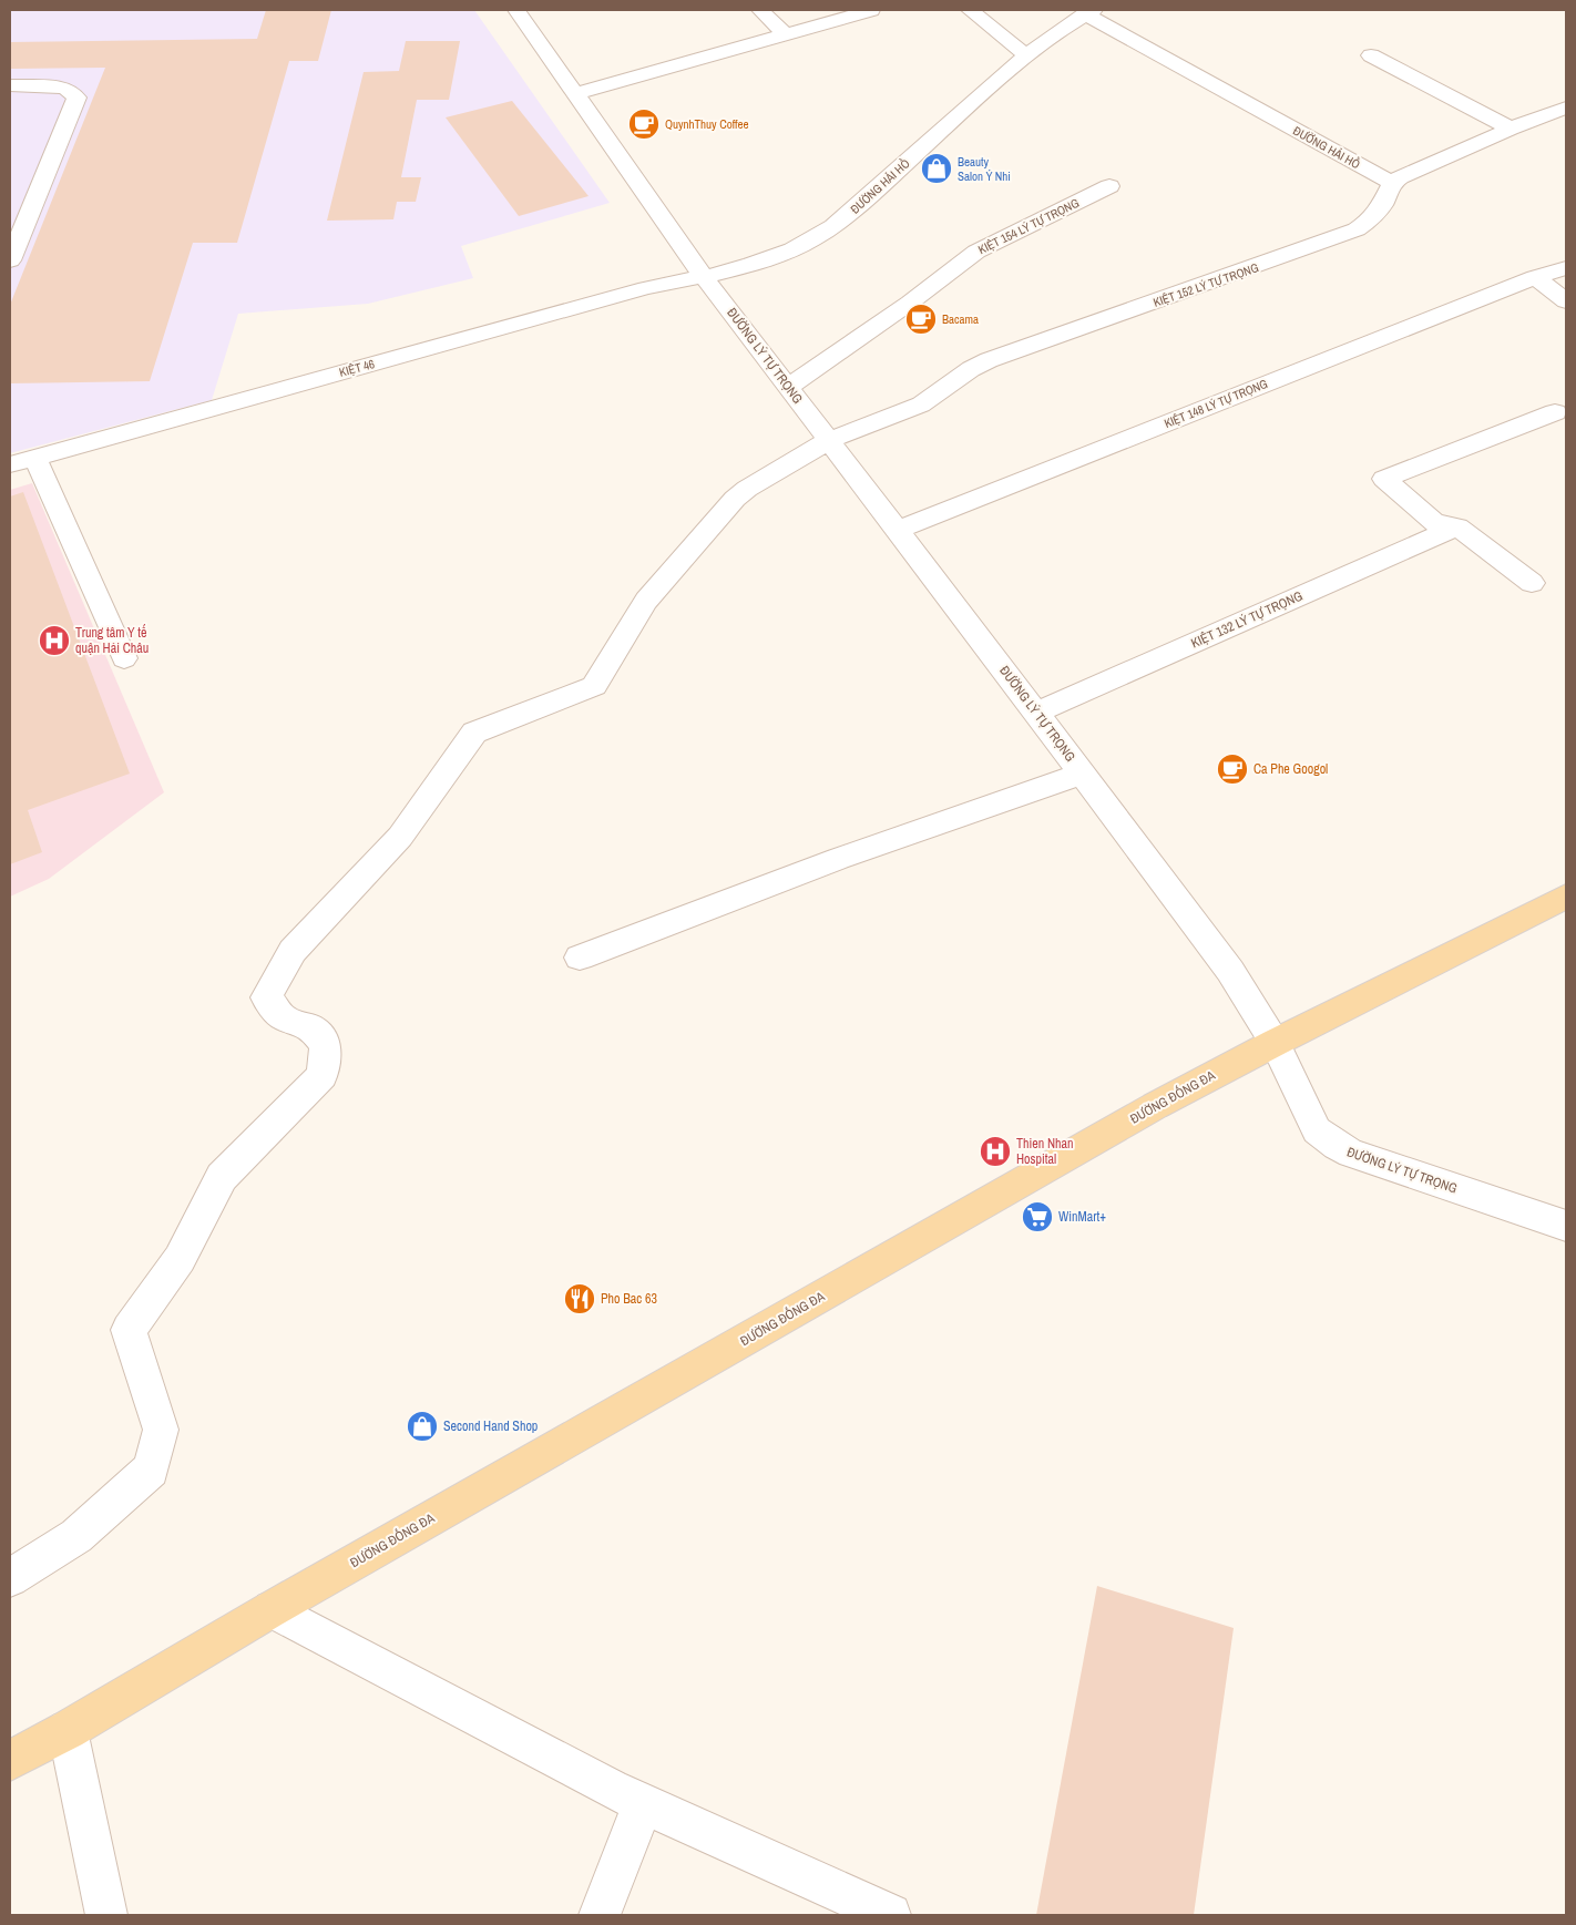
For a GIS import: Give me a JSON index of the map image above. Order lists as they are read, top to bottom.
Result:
{
  "streets": {
    "main road": ["ĐƯỜNG ĐỐNG ĐA"],
    "street": [
      "ĐƯỜNG HẢI HỒ",
      "KIỆT 154 LÝ TỰ TRỌNG",
      "KIỆT 152 LÝ TỰ TRỌNG",
      "ĐƯỜNG LÝ TỰ TRỌNG",
      "KIỆT 46",
      "KIỆT 148 LÝ TỰ TRỌNG",
      "KIỆT 132 LÝ TỰ TRỌNG"
    ]
  },
  "crossings": [
    ["ĐƯỜNG HẢI HỒ", "KIỆT 152 LÝ TỰ TRỌNG"],
    ["ĐƯỜNG HẢI HỒ", "ĐƯỜNG LÝ TỰ TRỌNG"],
    ["ĐƯỜNG HẢI HỒ", "KIỆT 46"],
    ["KIỆT 154 LÝ TỰ TRỌNG", "ĐƯỜNG LÝ TỰ TRỌNG"],
    ["KIỆT 152 LÝ TỰ TRỌNG", "ĐƯỜNG LÝ TỰ TRỌNG"],
    ["ĐƯỜNG LÝ TỰ TRỌNG", "KIỆT 46"],
    ["ĐƯỜNG LÝ TỰ TRỌNG", "KIỆT 148 LÝ TỰ TRỌNG"],
    ["ĐƯỜNG LÝ TỰ TRỌNG", "KIỆT 132 LÝ TỰ TRỌNG"],
    ["ĐƯỜNG LÝ TỰ TRỌNG", "ĐƯỜNG ĐỐNG ĐA"]
  ],
  "places": {
    "cafe": ["QuynhThuy Coffee", "Bacama", "Ca Phe Googol"],
    "shop": ["Beauty Salon Ý Nhi", "Second Hand Shop"],
    "hospital": ["Trung tâm Y tế quận Hải Châu", "Thien Nhan Hospital"],
    "supermarket": ["WinMart+"],
    "restaurant": ["Pho Bac 63"]
  }
}
